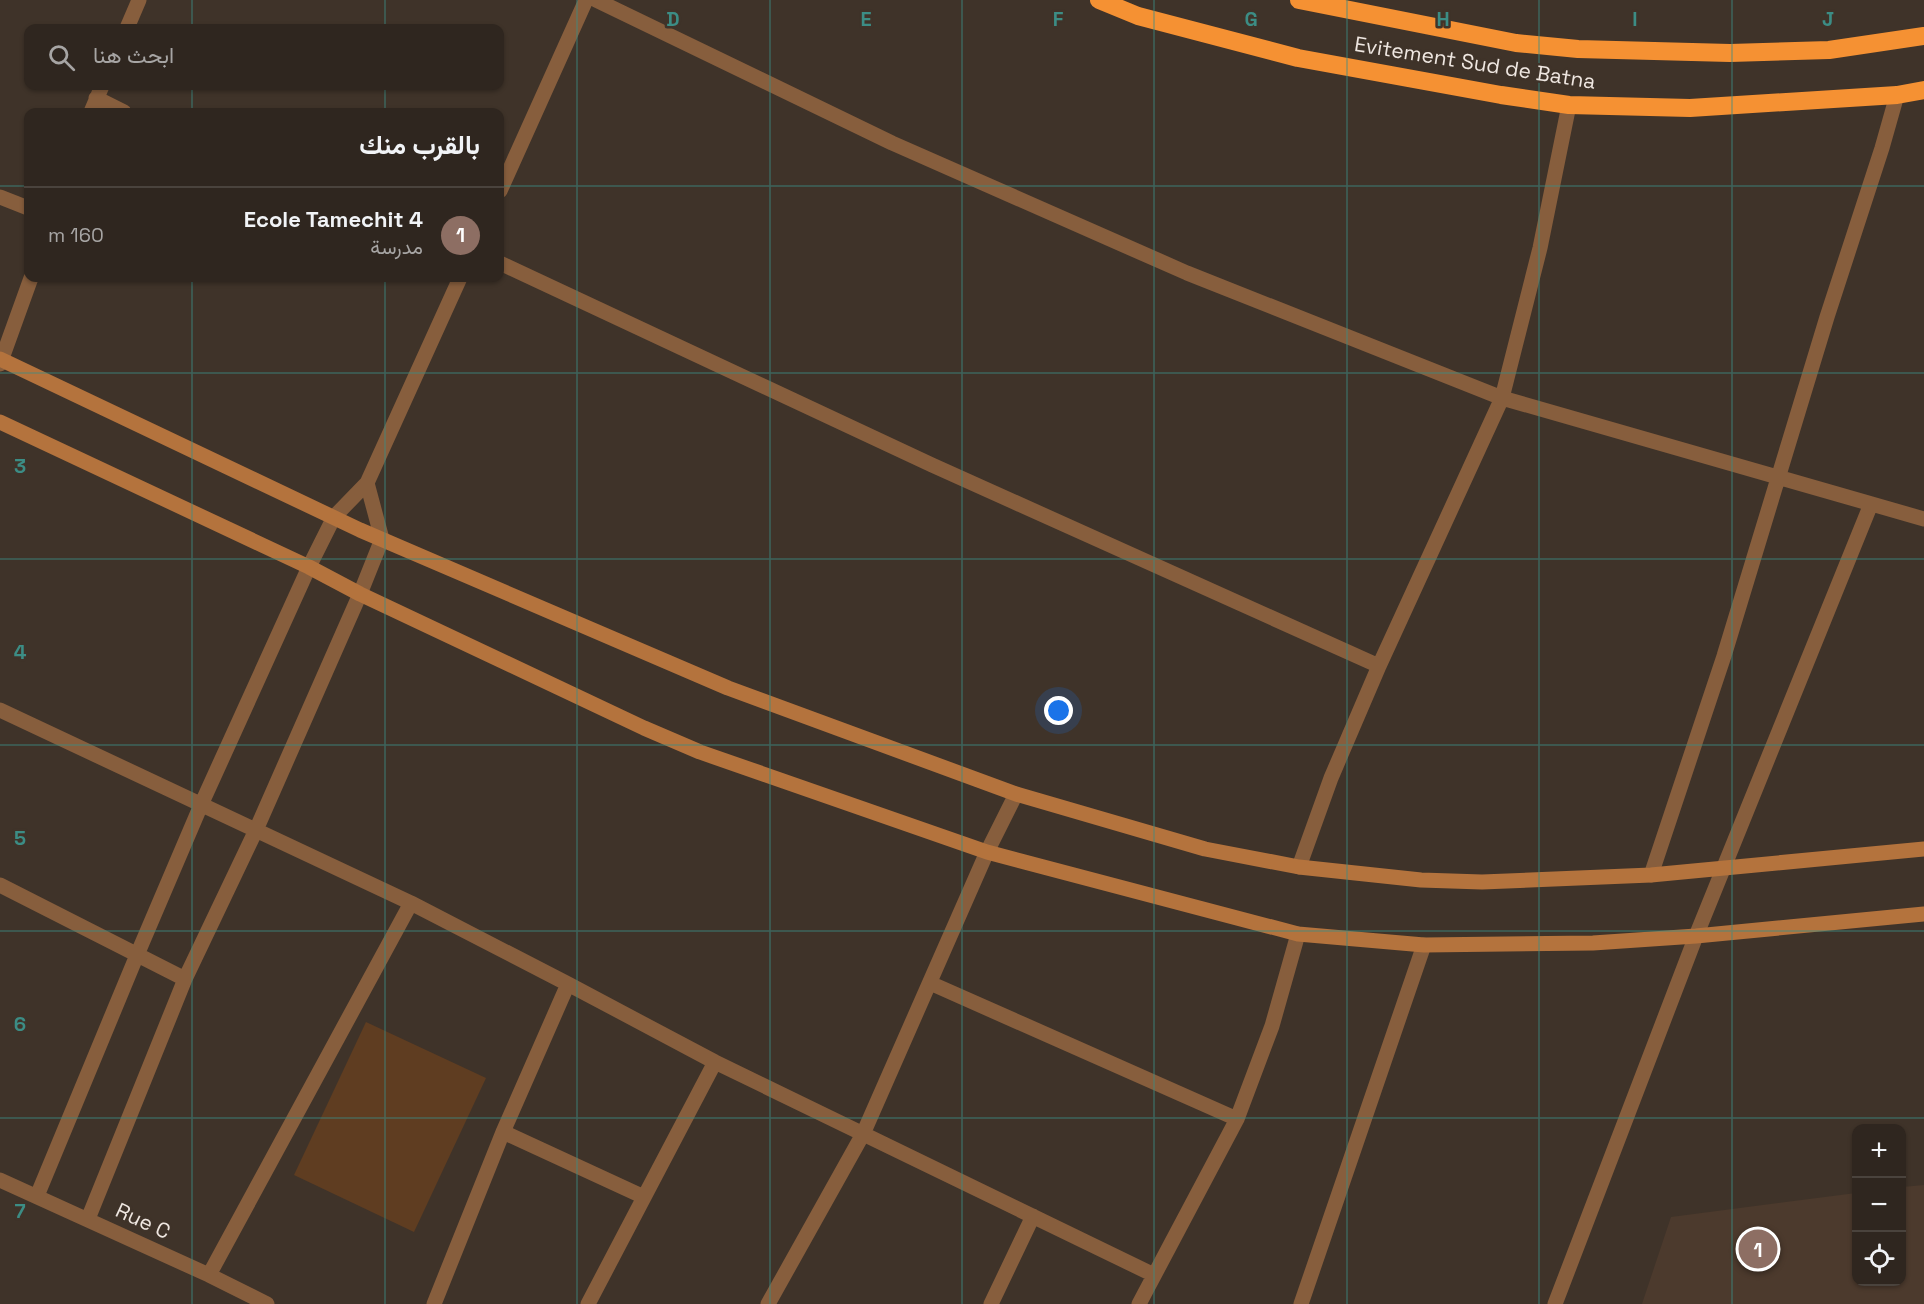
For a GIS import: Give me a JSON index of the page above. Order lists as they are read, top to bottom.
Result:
{
  "streets": {
    "highway": ["Evitement Sud de Batna"],
    "street": ["Rue C"]
  },
  "page": {
    "search": "ابحث هنا",
    "heading": "بالقرب منك",
    "list": [
      {
        "mark": "1",
        "name": "Ecole Tamechit 4",
        "note": "مدرسة",
        "value": "160 m"
      }
    ],
    "map_buttons": ["+", "−"],
    "pins": "1"
  },
  "grid": {
    "columns": [
      "D",
      "E",
      "F",
      "G",
      "H",
      "I",
      "J"
    ],
    "rows": [
      "3",
      "4",
      "5",
      "6",
      "7"
    ]
  }
}
